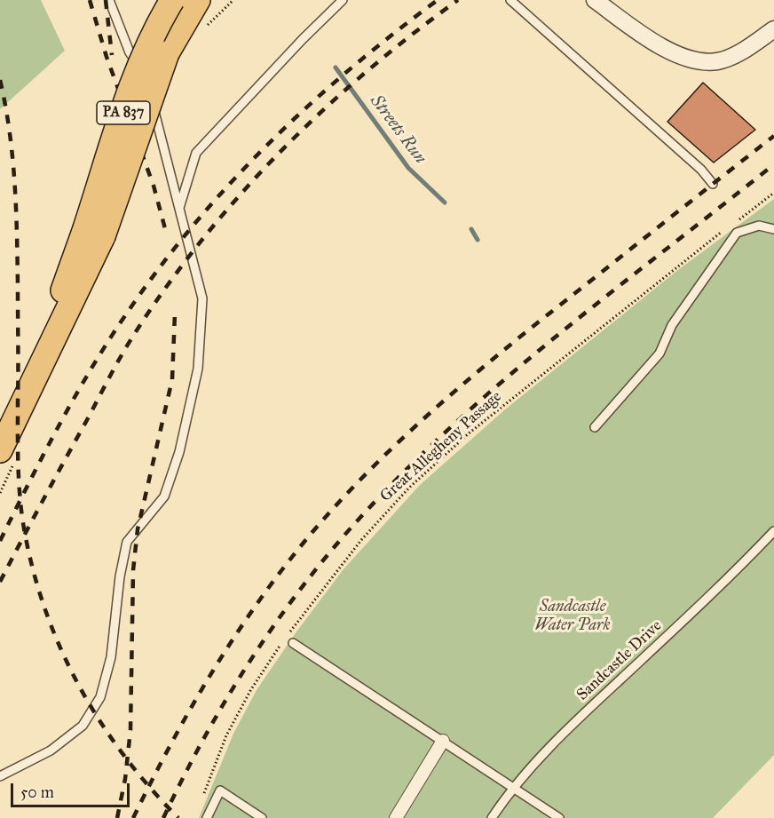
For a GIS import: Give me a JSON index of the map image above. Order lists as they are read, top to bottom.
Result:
{
  "streets": {
    "main road": ["PA 837"],
    "lane": ["Sandcastle Drive"],
    "path": ["Great Allegheny Passage"]
  },
  "water": ["Streets Run"],
  "parks": ["Sandcastle Water Park"],
  "scale_bar": "50 m"
}
